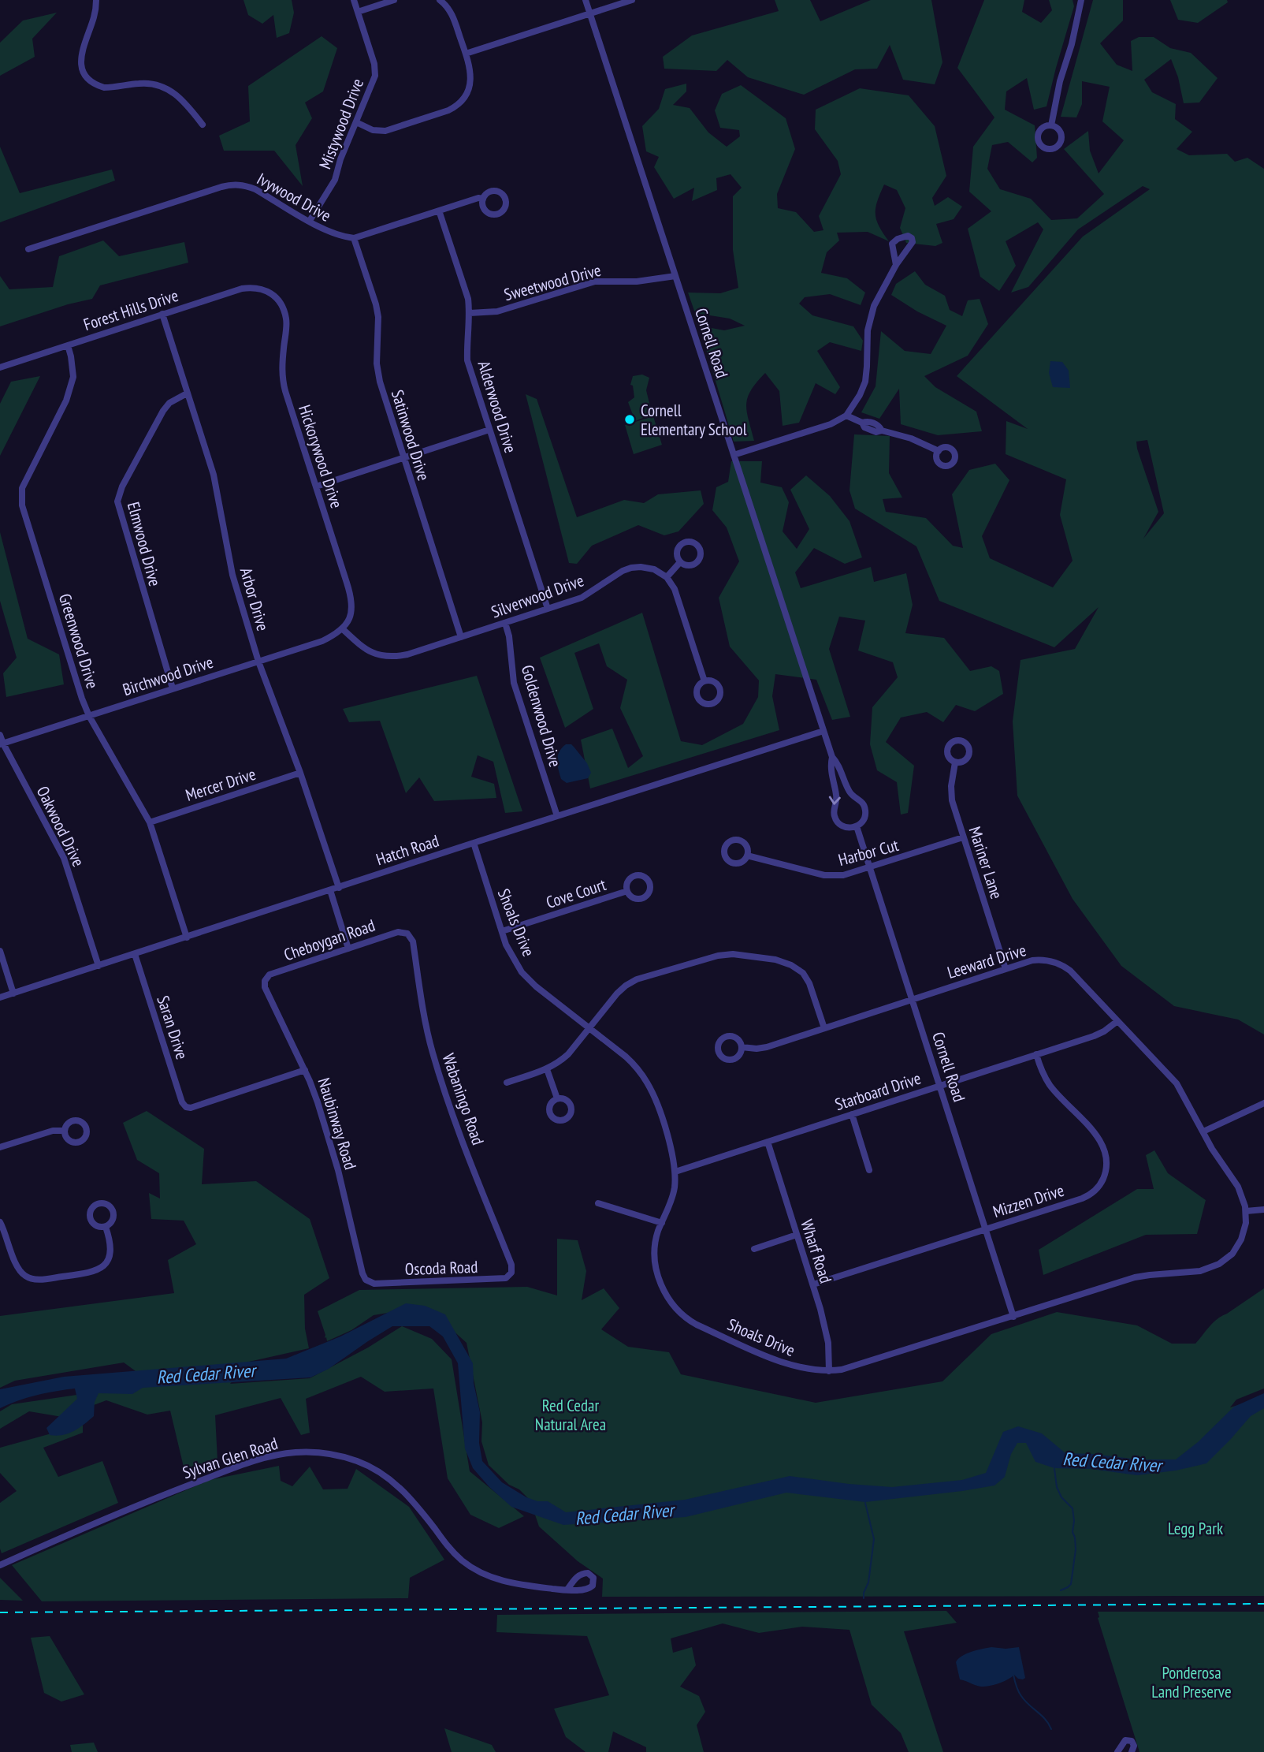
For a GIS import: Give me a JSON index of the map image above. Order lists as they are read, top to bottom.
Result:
{
  "streets": {
    "street": [
      "Mistywood Drive",
      "Ivywood Drive",
      "Sweetwood Drive",
      "Forest Hills Drive",
      "Cornell Road",
      "Alderwood Drive",
      "Satinwood Drive",
      "Hickorywood Drive",
      "Elmwood Drive",
      "Silverwood Drive",
      "Arbor Drive",
      "Greenwood Drive",
      "Birchwood Drive",
      "Goldenwood Drive",
      "Mercer Drive",
      "Oakwood Drive",
      "Hatch Road",
      "Harbor Cut",
      "Mariner Lane",
      "Cove Court",
      "Shoals Drive",
      "Cheboygan Road",
      "Leeward Drive",
      "Saran Drive",
      "Starboard Drive",
      "Wabaningo Road",
      "Naubinway Road",
      "Mizzen Drive",
      "Wharf Road",
      "Oscoda Road",
      "Sylvan Glen Road"
    ]
  },
  "crossings": [
    ["Mistywood Drive", "Ivywood Drive"],
    ["Ivywood Drive", "Satinwood Drive"],
    ["Sweetwood Drive", "Cornell Road"],
    ["Sweetwood Drive", "Alderwood Drive"],
    ["Forest Hills Drive", "Hickorywood Drive"],
    ["Forest Hills Drive", "Arbor Drive"],
    ["Forest Hills Drive", "Greenwood Drive"],
    ["Cornell Road", "Hatch Road"],
    ["Cornell Road", "Harbor Cut"],
    ["Cornell Road", "Shoals Drive"],
    ["Cornell Road", "Leeward Drive"],
    ["Cornell Road", "Starboard Drive"],
    ["Cornell Road", "Mizzen Drive"],
    ["Alderwood Drive", "Silverwood Drive"],
    ["Satinwood Drive", "Silverwood Drive"],
    ["Hickorywood Drive", "Silverwood Drive"],
    ["Hickorywood Drive", "Birchwood Drive"],
    ["Elmwood Drive", "Arbor Drive"],
    ["Elmwood Drive", "Birchwood Drive"],
    ["Silverwood Drive", "Birchwood Drive"],
    ["Silverwood Drive", "Goldenwood Drive"],
    ["Arbor Drive", "Birchwood Drive"],
    ["Arbor Drive", "Mercer Drive"],
    ["Arbor Drive", "Hatch Road"],
    ["Greenwood Drive", "Birchwood Drive"],
    ["Greenwood Drive", "Mercer Drive"],
    ["Greenwood Drive", "Hatch Road"],
    ["Birchwood Drive", "Oakwood Drive"],
    ["Goldenwood Drive", "Hatch Road"],
    ["Oakwood Drive", "Hatch Road"],
    ["Hatch Road", "Shoals Drive"],
    ["Hatch Road", "Saran Drive"],
    ["Harbor Cut", "Mariner Lane"],
    ["Mariner Lane", "Leeward Drive"],
    ["Cove Court", "Shoals Drive"],
    ["Shoals Drive", "Leeward Drive"],
    ["Shoals Drive", "Starboard Drive"],
    ["Shoals Drive", "Wharf Road"],
    ["Cheboygan Road", "Wabaningo Road"],
    ["Cheboygan Road", "Naubinway Road"],
    ["Leeward Drive", "Starboard Drive"],
    ["Saran Drive", "Naubinway Road"],
    ["Starboard Drive", "Mizzen Drive"],
    ["Starboard Drive", "Wharf Road"],
    ["Wabaningo Road", "Oscoda Road"],
    ["Naubinway Road", "Oscoda Road"],
    ["Mizzen Drive", "Wharf Road"]
  ],
  "water": ["Red Cedar River"],
  "parks": ["Red Cedar Natural Area", "Legg Park", "Ponderosa Land Preserve"],
  "places": ["Cornell Elementary School"]
}
